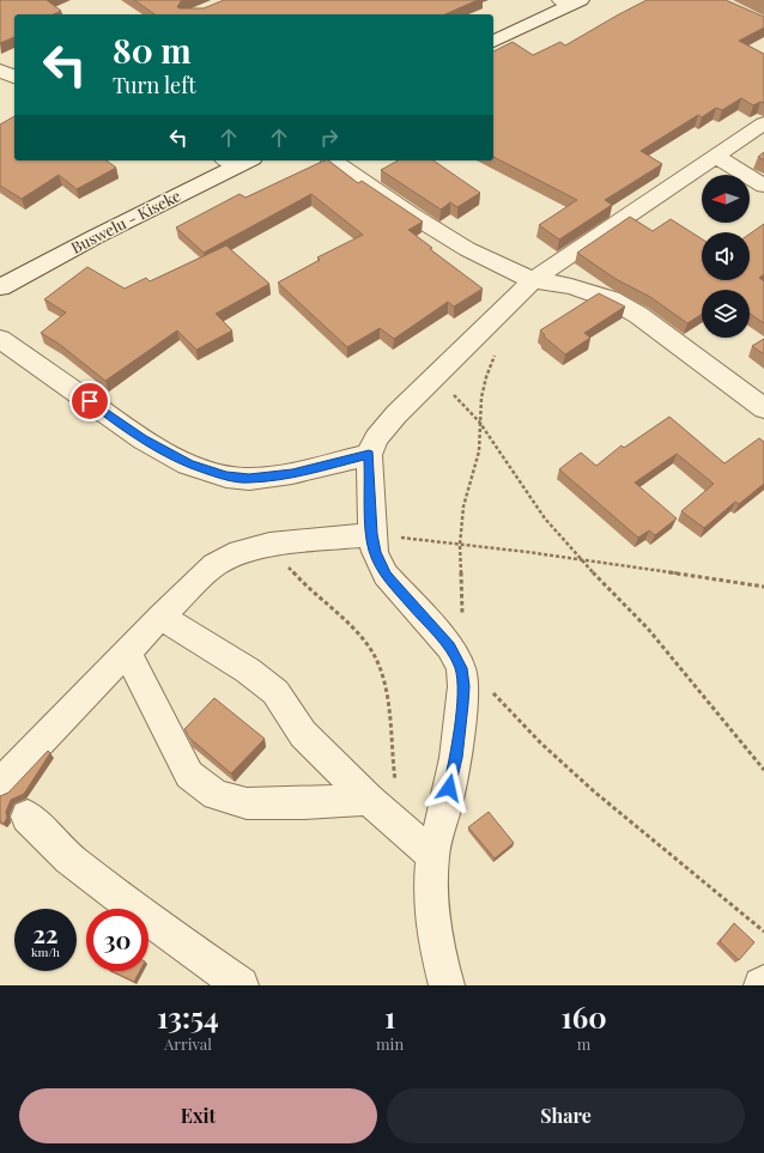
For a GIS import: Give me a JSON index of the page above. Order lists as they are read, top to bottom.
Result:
{
  "streets": {
    "street": ["Buswelu - Kiseke"]
  },
  "north": "left",
  "page": {
    "turn": ["80 m", "Turn left"],
    "speed": "22 km/h",
    "limit": "30",
    "eta": [
      "13:54",
      "Arrival",
      "1",
      "min",
      "160",
      "m"
    ],
    "buttons": ["Exit", "Share"]
  }
}
